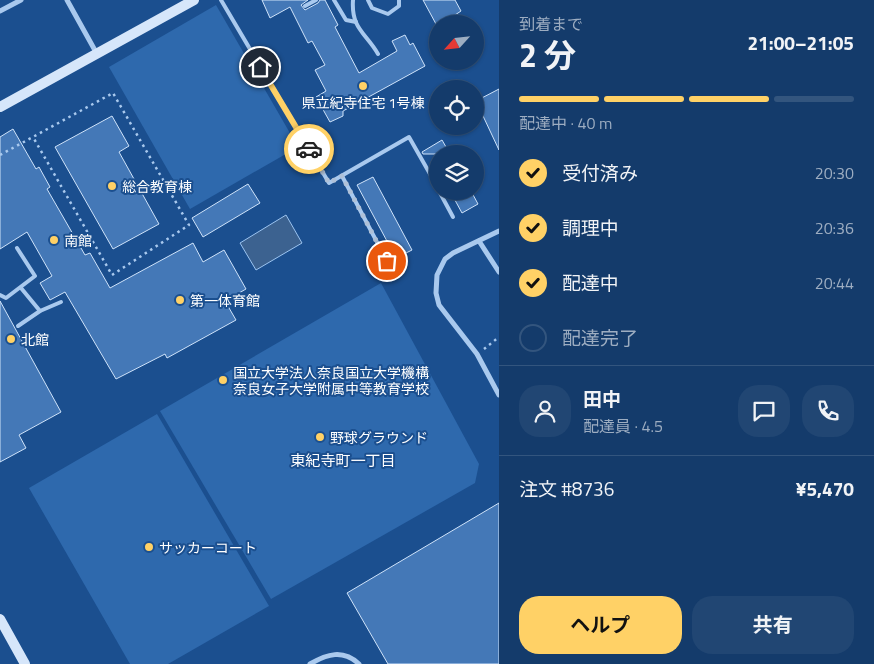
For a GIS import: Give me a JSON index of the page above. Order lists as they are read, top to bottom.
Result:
{
  "districts": ["東紀寺町一丁目"],
  "places": [
    "県立紀寺住宅 1号棟",
    "総合教育棟",
    "南館",
    "第一体育館",
    "北館",
    "国立大学法人奈良国立大学機構 奈良女子大学附属中等教育学校",
    "野球グラウンド",
    "サッカーコート"
  ],
  "north": "bottom left",
  "page": {
    "heading": ["2 分", "到着まで", "21:00–21:05"],
    "panel": [
      "田中",
      "配達員 · 4.5",
      "注文 #8736",
      "¥5,470"
    ],
    "bar": "配達中 · 40 m",
    "list": [
      ["受付済み", "20:30"],
      ["調理中", "20:36"],
      ["配達中", "20:44"],
      "配達完了"
    ],
    "buttons": ["ヘルプ", "共有"]
  }
}
